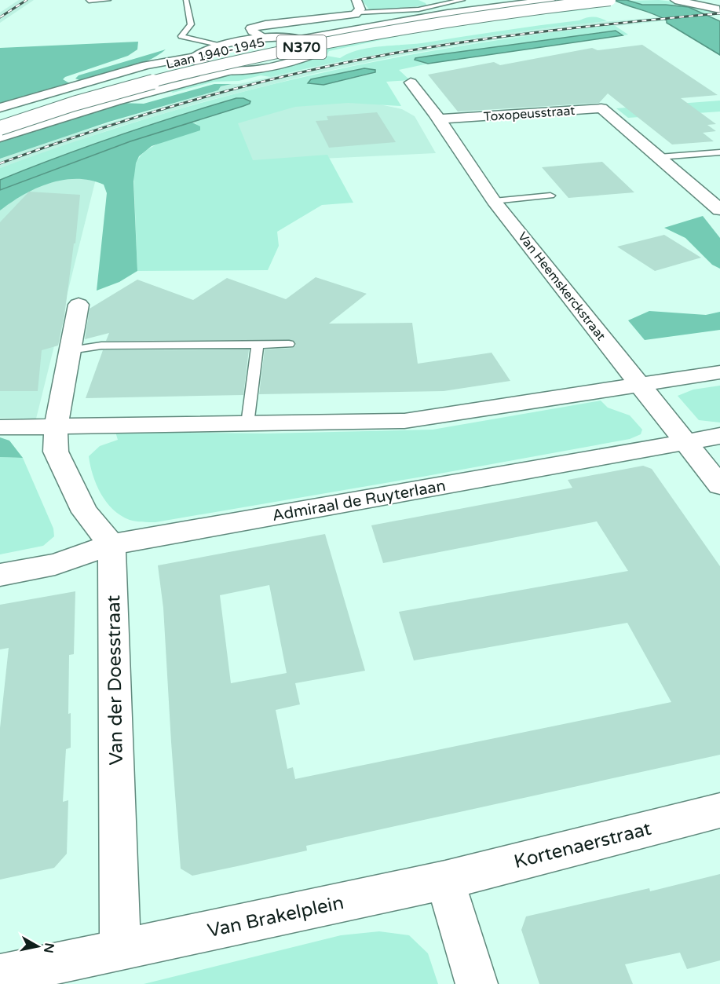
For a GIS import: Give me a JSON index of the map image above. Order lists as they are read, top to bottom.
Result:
{
  "streets": {
    "main road": [
      "N370",
      "Laan 1940-1945",
      "Toxopeusstraat",
      "Van Heemskerckstraat",
      "Admiraal de Ruyterlaan",
      "Van der Doesstraat",
      "Kortenaerstraat",
      "Van Brakelplein"
    ]
  },
  "crossings": [
    ["Toxopeusstraat", "Van Heemskerckstraat"],
    ["Van Heemskerckstraat", "Admiraal de Ruyterlaan"],
    ["Admiraal de Ruyterlaan", "Van der Doesstraat"],
    ["Van der Doesstraat", "Van Brakelplein"],
    ["Kortenaerstraat", "Van Brakelplein"]
  ],
  "north": "right"
}
